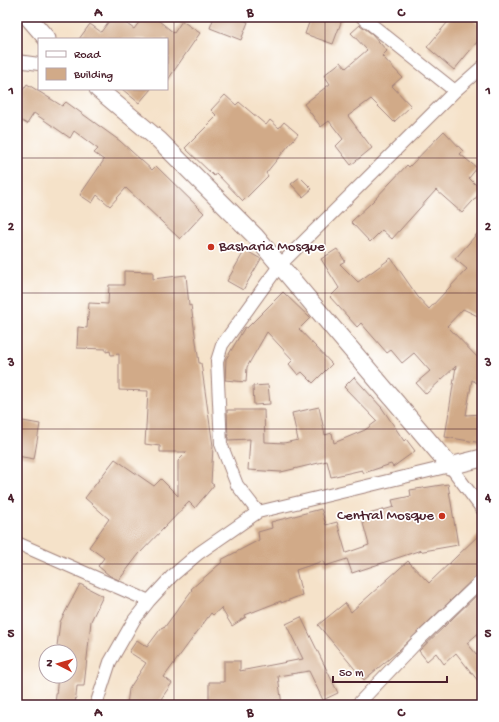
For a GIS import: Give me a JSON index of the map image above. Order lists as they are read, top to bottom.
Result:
{
  "places": ["Basharia Mosque", "Central Mosque"],
  "legend": ["Road", "Building"],
  "scale_bar": "50 m",
  "north": "left",
  "grid": {
    "columns": ["A", "B", "C"],
    "rows": [
      "1",
      "2",
      "3",
      "4",
      "5"
    ]
  }
}
